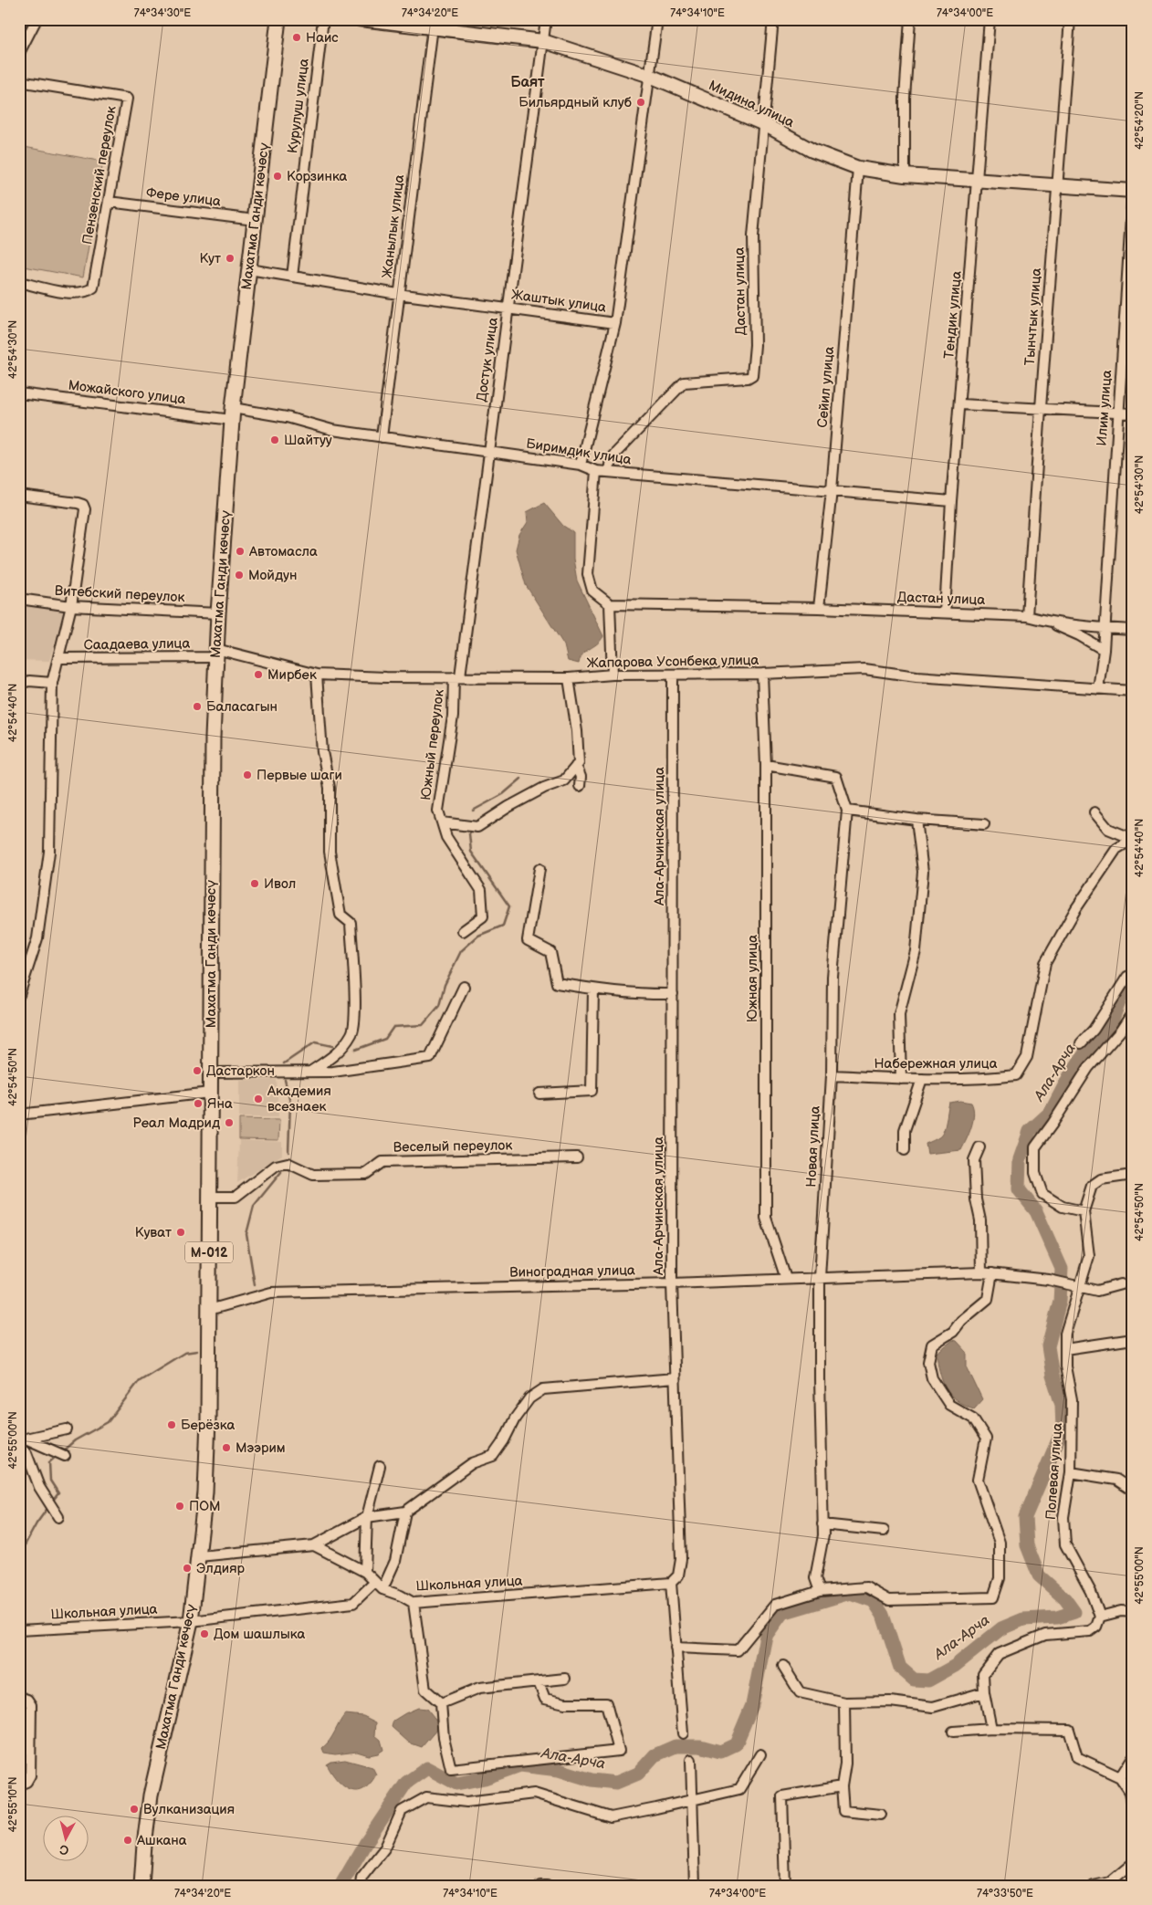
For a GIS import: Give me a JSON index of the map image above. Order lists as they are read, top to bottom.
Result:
{
  "streets": {
    "main road": ["Махатма Ганди көчөсү", "М-012"],
    "street": [
      "Мидина улица",
      "Курулуш улица",
      "Пензенский переулок",
      "Фере улица",
      "Жанылык улица",
      "Дастан улица",
      "Жаштык улица",
      "Тендик улица",
      "Тынчтык улица",
      "Достук улица",
      "Сейил улица",
      "Можайского улица",
      "Илим улица",
      "Биримдик улица",
      "Витебский переулок",
      "Саадаева улица",
      "Жапарова Усонбека улица",
      "Южный переулок",
      "Ала-Арчинская улица",
      "Южная улица",
      "Набережная улица",
      "Веселый переулок",
      "Новая улица",
      "Виноградная улица",
      "Полевая улица",
      "Школьная улица"
    ]
  },
  "crossings": [
    ["Мидина улица", "Жанылык улица"],
    ["Мидина улица", "Дастан улица"],
    ["Мидина улица", "Жаштык улица"],
    ["Мидина улица", "Тендик улица"],
    ["Мидина улица", "Тынчтык улица"],
    ["Мидина улица", "Достук улица"],
    ["Мидина улица", "Сейил улица"],
    ["Мидина улица", "Илим улица"],
    ["Курулуш улица", "Жаштык улица"],
    ["Пензенский переулок", "Фере улица"],
    ["Фере улица", "Махатма Ганди көчөсү"],
    ["Махатма Ганди көчөсү", "Жаштык улица"],
    ["Махатма Ганди көчөсү", "Можайского улица"],
    ["Махатма Ганди көчөсү", "Биримдик улица"],
    ["Махатма Ганди көчөсү", "Витебский переулок"],
    ["Махатма Ганди көчөсү", "Саадаева улица"],
    ["Махатма Ганди көчөсү", "Жапарова Усонбека улица"],
    ["Махатма Ганди көчөсү", "Веселый переулок"],
    ["Махатма Ганди көчөсү", "Виноградная улица"],
    ["Махатма Ганди көчөсү", "Школьная улица"],
    ["Жанылык улица", "Жаштык улица"],
    ["Жанылык улица", "Биримдик улица"],
    ["Дастан улица", "Тендик улица"],
    ["Дастан улица", "Тынчтык улица"],
    ["Дастан улица", "Сейил улица"],
    ["Дастан улица", "Илим улица"],
    ["Дастан улица", "Биримдик улица"],
    ["Жаштык улица", "Достук улица"],
    ["Тендик улица", "Биримдик улица"],
    ["Достук улица", "Биримдик улица"],
    ["Достук улица", "Жапарова Усонбека улица"],
    ["Достук улица", "Южный переулок"],
    ["Сейил улица", "Биримдик улица"],
    ["Можайского улица", "Биримдик улица"],
    ["Илим улица", "Жапарова Усонбека улица"],
    ["Саадаева улица", "Жапарова Усонбека улица"],
    ["Жапарова Усонбека улица", "Южный переулок"],
    ["Жапарова Усонбека улица", "Ала-Арчинская улица"],
    ["Жапарова Усонбека улица", "Южная улица"],
    ["Ала-Арчинская улица", "Виноградная улица"],
    ["Ала-Арчинская улица", "Школьная улица"],
    ["Южная улица", "Новая улица"],
    ["Южная улица", "Виноградная улица"],
    ["Набережная улица", "Новая улица"],
    ["Новая улица", "Виноградная улица"],
    ["Виноградная улица", "Полевая улица"]
  ],
  "districts": ["Баят"],
  "water": ["Ала-Арча"],
  "places": [
    "Наис",
    "Бильярдный клуб",
    "Корзинка",
    "Кут",
    "Шайтуу",
    "Автомасла",
    "Мойдун",
    "Мирбек",
    "Баласагын",
    "Первые шаги",
    "Ивол",
    "Дастаркон",
    "Академия всезнаек",
    "Яна",
    "Реал Мадрид",
    "Куват",
    "Берёзка",
    "Мээрим",
    "ПОМ",
    "Элдияр",
    "Дом шашлыка",
    "Вулканизация",
    "Ашкана"
  ],
  "north": "bottom",
  "coordinates": [
    "74°34'30\"E",
    "74°34'20\"E",
    "74°34'10\"E",
    "74°34'00\"E",
    "42°54'20\"N",
    "42°54'30\"N",
    "42°54'40\"N",
    "42°54'50\"N",
    "42°55'00\"N",
    "42°55'10\"N",
    "74°33'50\"E"
  ]
}
